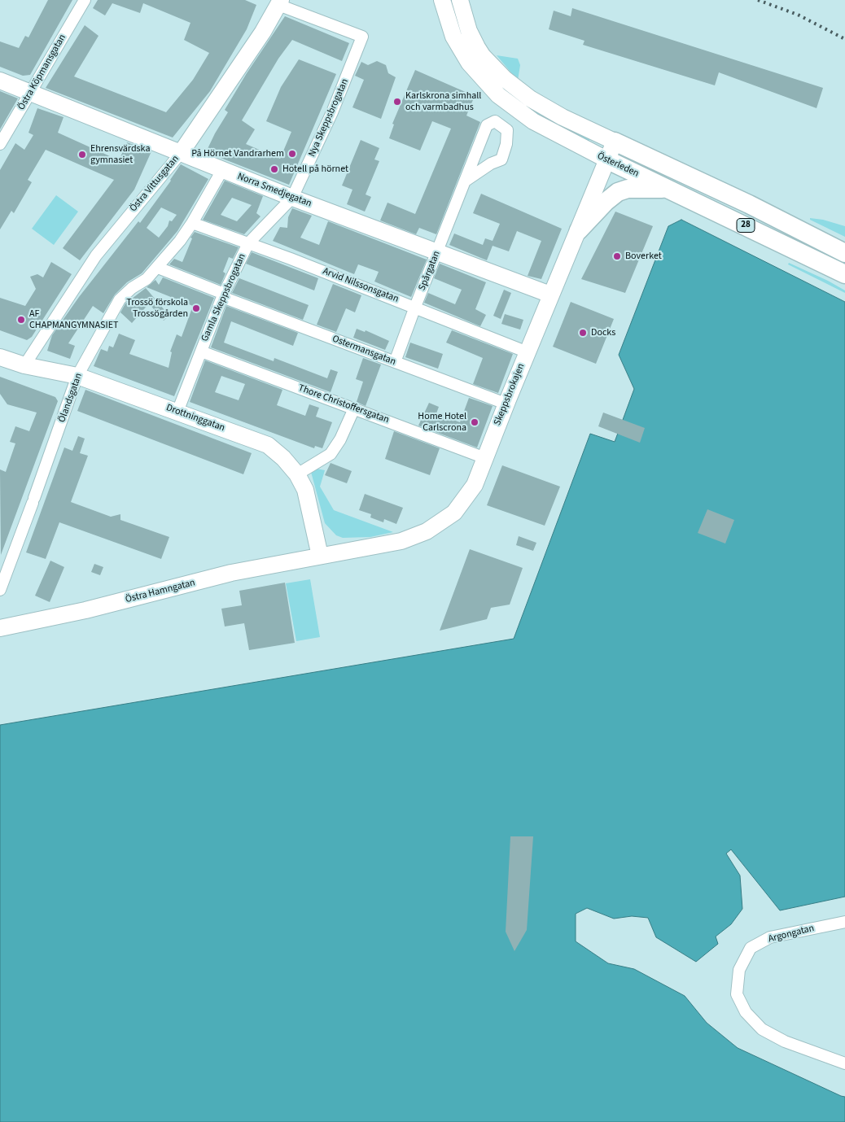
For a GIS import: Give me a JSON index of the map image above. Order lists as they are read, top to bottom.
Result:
{
  "streets": {
    "main road": ["Österleden", "28"],
    "street": [
      "Östra Köpmansgatan",
      "Nya Skeppsbrogatan",
      "Östra Vittusgatan",
      "Norra Smedjegatan",
      "Spårgatan",
      "Arvid Nilssonsgatan",
      "Gamla Skeppsbrogatan",
      "Ostermansgatan",
      "Skeppsbrokajen",
      "Ölandsgatan",
      "Thore Christoffersgatan",
      "Drottninggatan",
      "Östra Hamngatan",
      "Argongatan"
    ]
  },
  "crossings": [
    ["Östra Köpmansgatan", "Norra Smedjegatan"],
    ["Nya Skeppsbrogatan", "Östra Vittusgatan"],
    ["Nya Skeppsbrogatan", "Norra Smedjegatan"],
    ["Nya Skeppsbrogatan", "Gamla Skeppsbrogatan"],
    ["Österleden", "Skeppsbrokajen"],
    ["Östra Vittusgatan", "Norra Smedjegatan"],
    ["Östra Vittusgatan", "Drottninggatan"],
    ["Norra Smedjegatan", "Spårgatan"],
    ["Norra Smedjegatan", "Gamla Skeppsbrogatan"],
    ["Norra Smedjegatan", "Skeppsbrokajen"],
    ["Norra Smedjegatan", "Ölandsgatan"],
    ["Spårgatan", "Arvid Nilssonsgatan"],
    ["Spårgatan", "Ostermansgatan"],
    ["Arvid Nilssonsgatan", "Gamla Skeppsbrogatan"],
    ["Arvid Nilssonsgatan", "Skeppsbrokajen"],
    ["Arvid Nilssonsgatan", "Ölandsgatan"],
    ["Gamla Skeppsbrogatan", "Ostermansgatan"],
    ["Gamla Skeppsbrogatan", "Thore Christoffersgatan"],
    ["Gamla Skeppsbrogatan", "Drottninggatan"],
    ["Ostermansgatan", "Skeppsbrokajen"],
    ["Ostermansgatan", "Ölandsgatan"],
    ["Skeppsbrokajen", "Thore Christoffersgatan"],
    ["Skeppsbrokajen", "Drottninggatan"],
    ["Skeppsbrokajen", "Östra Hamngatan"],
    ["Ölandsgatan", "Drottninggatan"],
    ["Drottninggatan", "Östra Hamngatan"]
  ],
  "places": [
    "Karlskrona simhall och varmbadhus",
    "På Hörnet Vandrarhem",
    "Ehrensvärdska gymnasiet",
    "Hotell på hörnet",
    "Boverket",
    "Trossö förskola Trossögården",
    "AF CHAPMANGYMNASIET",
    "Docks",
    "Home Hotel Carlscrona"
  ]
}
